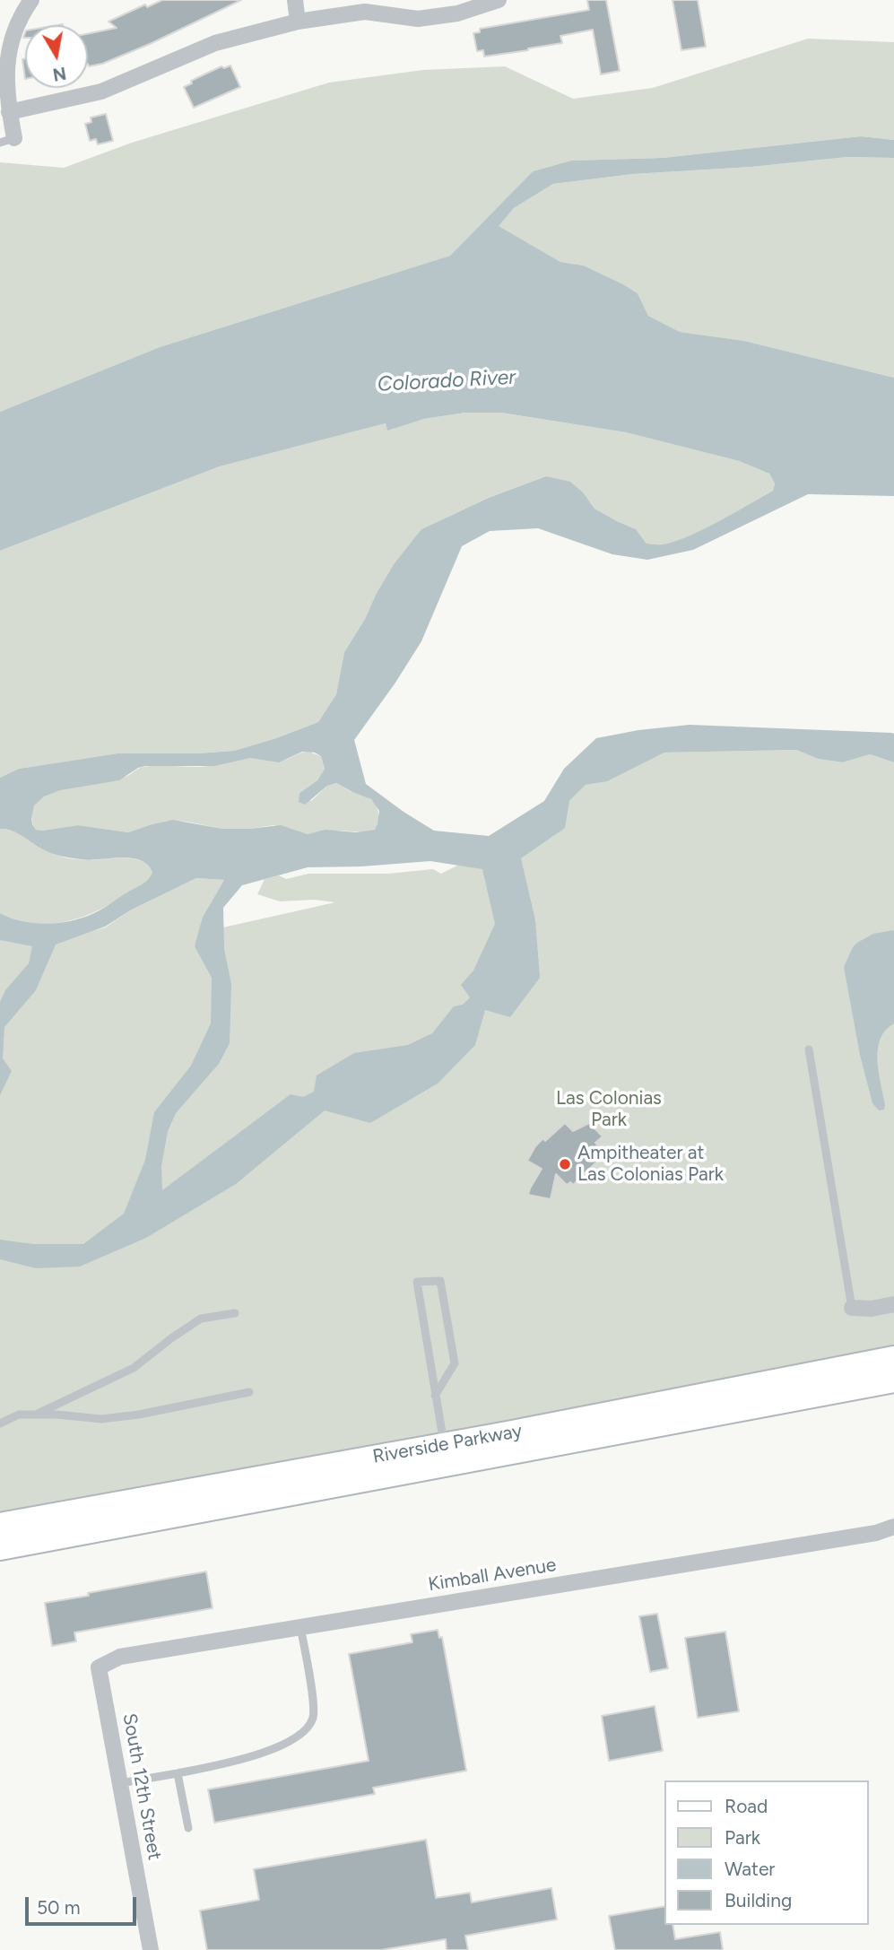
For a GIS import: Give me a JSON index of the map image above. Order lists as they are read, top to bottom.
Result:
{
  "streets": {
    "main road": ["Riverside Parkway"],
    "street": ["Kimball Avenue", "South 12th Street"]
  },
  "crossings": [
    ["Kimball Avenue", "South 12th Street"]
  ],
  "water": ["Colorado River"],
  "parks": ["Las Colonias Park"],
  "places": ["Ampitheater at Las Colonias Park"],
  "legend": [
    "Road",
    "Park",
    "Water",
    "Building"
  ],
  "scale_bar": "50 m",
  "north": "bottom"
}
